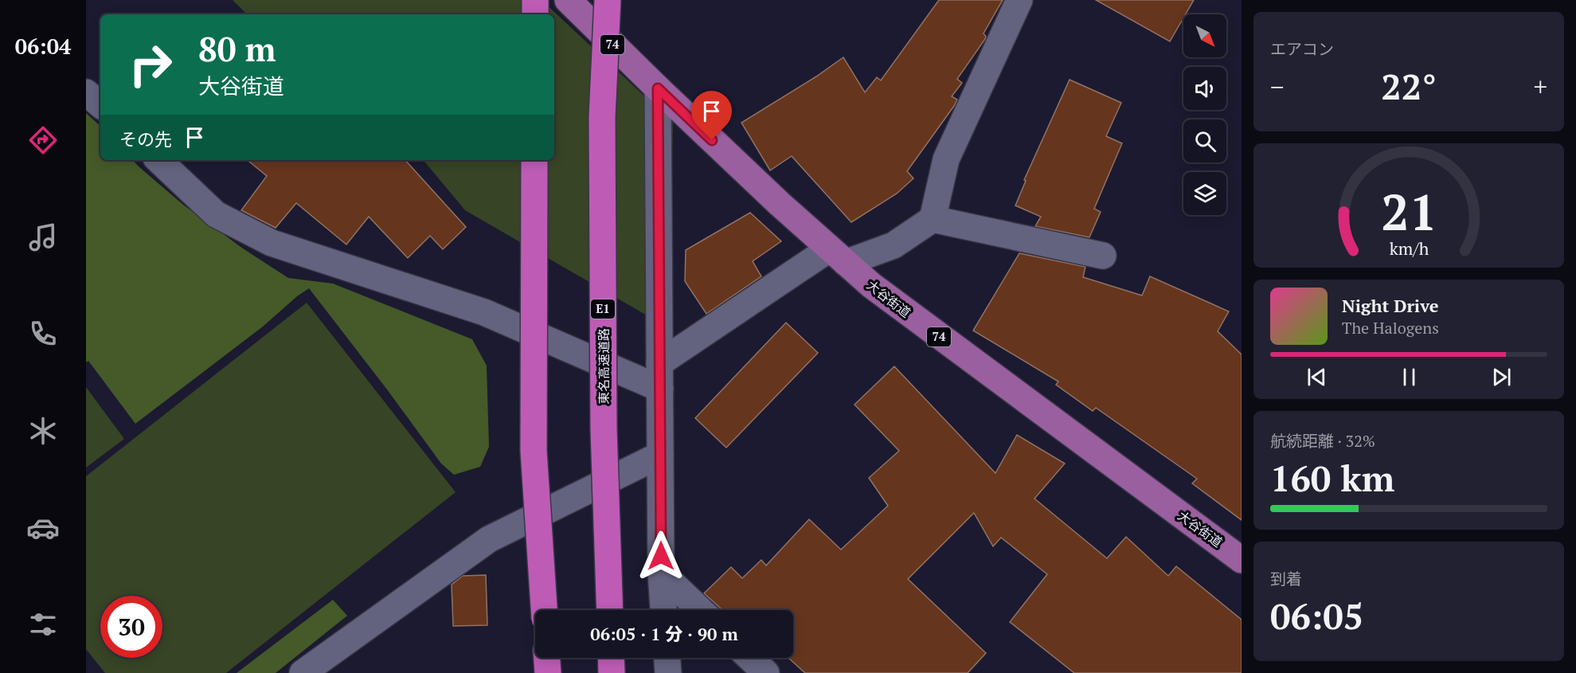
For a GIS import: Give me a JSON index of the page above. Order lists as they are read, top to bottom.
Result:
{
  "streets": {
    "highway": ["E1", "東名高速道路"],
    "main road": ["74", "大谷街道"]
  },
  "north": "bottom right",
  "page": {
    "tabs": "06:04",
    "tile": [
      "エアコン",
      ["航続距離 · 32%", "160 km"],
      ["到着", "06:05"]
    ],
    "turn": ["80 m", "大谷街道"],
    "heat": ["−", "22°", "+"],
    "then": "その先",
    "song": ["Night Drive", "The Halogens"],
    "limit": "30",
    "trip": "06:05 · 1 分 · 90 m",
    "gauge": ["21", "km/h"]
  }
}
